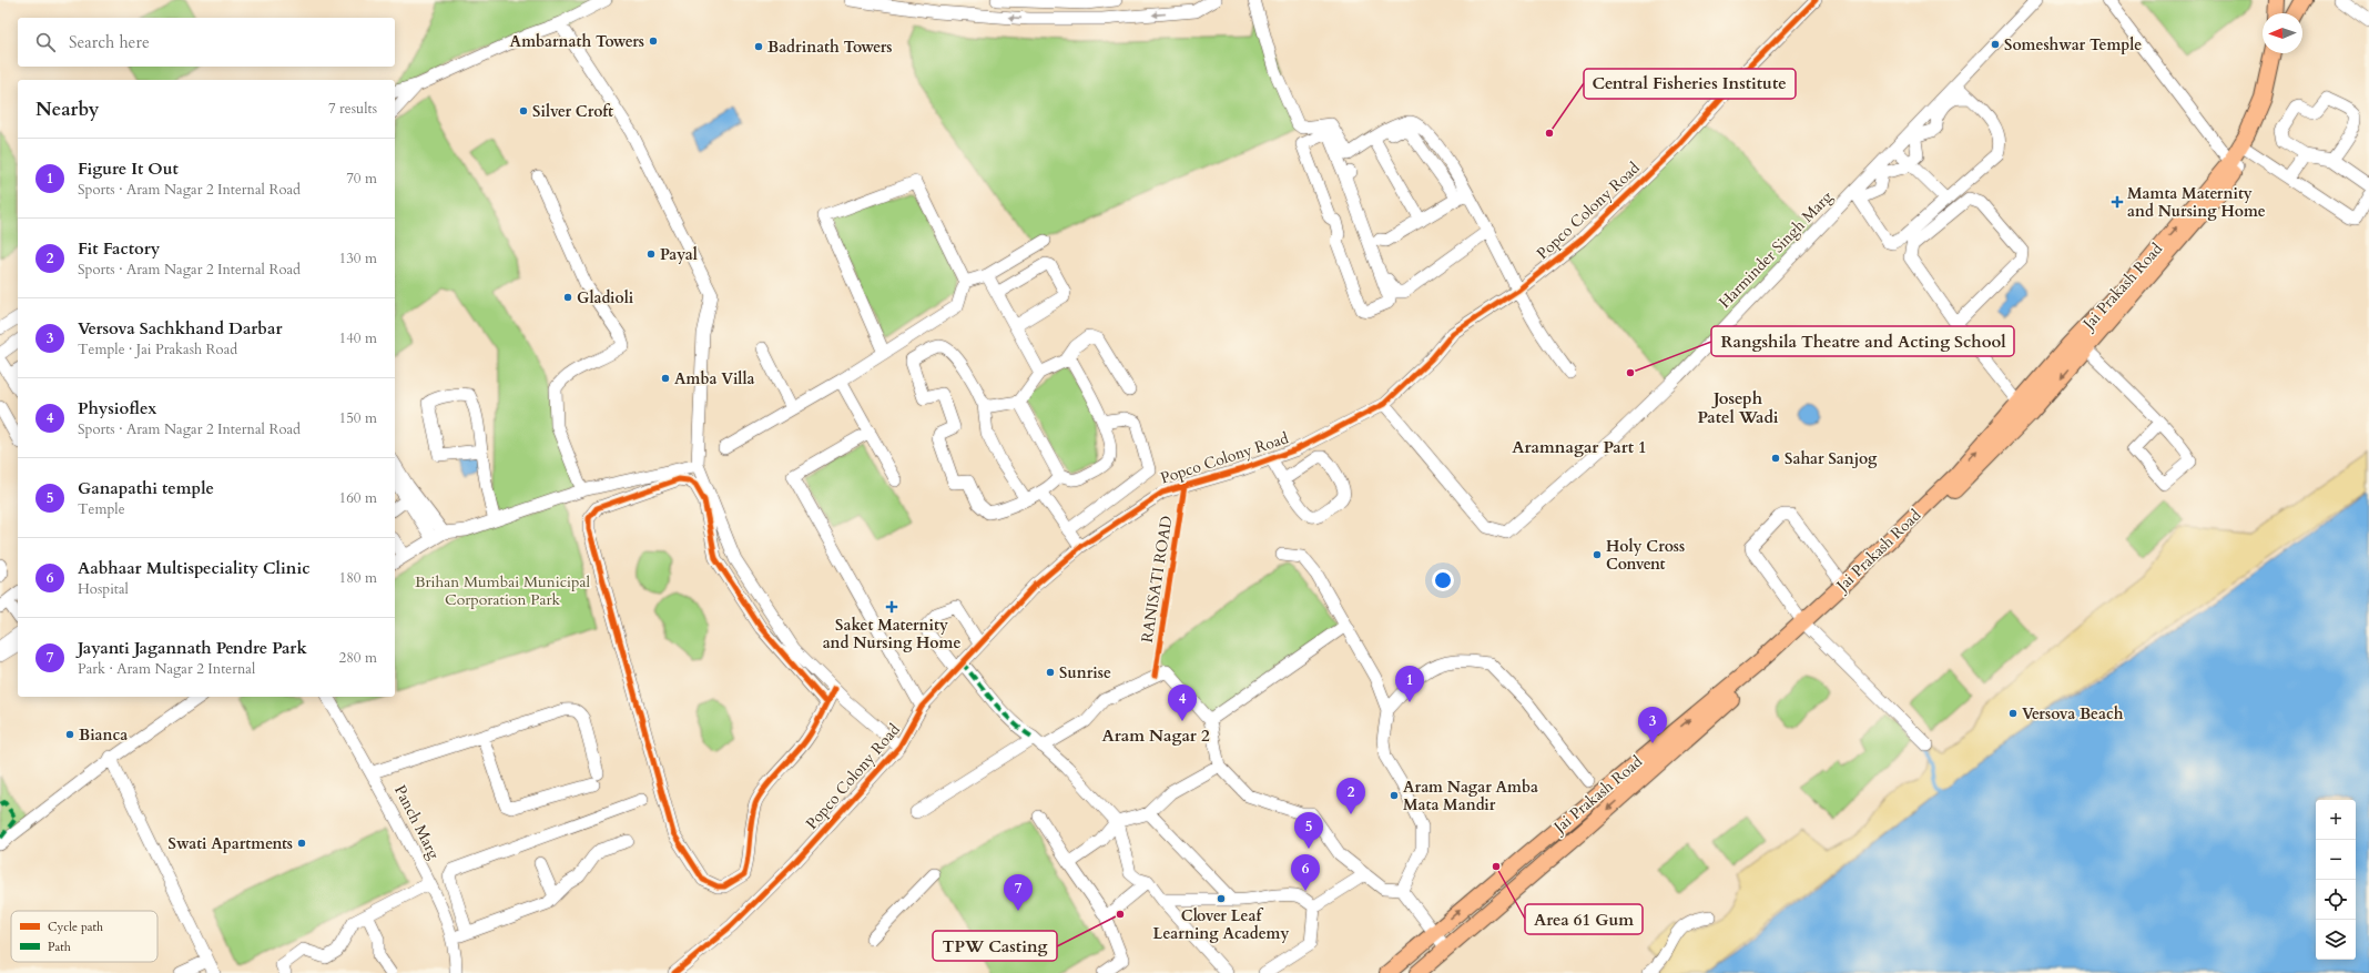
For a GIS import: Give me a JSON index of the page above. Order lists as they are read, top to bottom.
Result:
{
  "streets": {
    "main road": ["Jai Prakash Road"],
    "street": ["Popco Colony Road", "Harminder Singh Marg", "Panch Marg"],
    "cycle path": ["RANISATI ROAD"]
  },
  "crossings": [
    ["Popco Colony Road", "Harminder Singh Marg"]
  ],
  "districts": ["Joseph Patel Wadi", "Aramnagar Part 1", "Aram Nagar 2"],
  "parks": ["Brihan Mumbai Municipal Corporation Park"],
  "places": {
    "other": [
      "Ambarnath Towers",
      "Someshwar Temple",
      "Badrinath Towers",
      "Silver Croft",
      "Central Fisheries Institute",
      "Payal",
      "Gladioli",
      "Rangshila Theatre and Acting School",
      "Amba Villa",
      "Sahar Sanjog",
      "Holy Cross Convent",
      "Sunrise",
      "Versova Beach",
      "Bianca",
      "Aram Nagar Amba Mata Mandir",
      "Swati Apartments",
      "Area 61 Gum",
      "Clover Leaf Learning Academy",
      "TPW Casting"
    ],
    "health": ["Mamta Maternity and Nursing Home", "Saket Maternity and Nursing Home"]
  },
  "legend": ["Cycle path", "Path"],
  "north": "left",
  "page": {
    "search": "Search here",
    "heading": ["Nearby", "7 results"],
    "list": [
      {
        "mark": "1",
        "name": "Figure It Out",
        "note": "Sports · Aram Nagar 2 Internal Road",
        "value": "70 m"
      },
      {
        "mark": "2",
        "name": "Fit Factory",
        "note": "Sports · Aram Nagar 2 Internal Road",
        "value": "130 m"
      },
      {
        "mark": "3",
        "name": "Versova Sachkhand Darbar",
        "note": "Temple · Jai Prakash Road",
        "value": "140 m"
      },
      {
        "mark": "4",
        "name": "Physioflex",
        "note": "Sports · Aram Nagar 2 Internal Road",
        "value": "150 m"
      },
      {
        "mark": "5",
        "name": "Ganapathi temple",
        "note": "Temple",
        "value": "160 m"
      },
      {
        "mark": "6",
        "name": "Aabhaar Multispeciality Clinic",
        "note": "Hospital",
        "value": "180 m"
      },
      {
        "mark": "7",
        "name": "Jayanti Jagannath Pendre Park",
        "note": "Park · Aram Nagar 2 Internal",
        "value": "280 m"
      }
    ],
    "pins": [
      "1",
      "4",
      "3",
      "2",
      "5",
      "6",
      "7"
    ],
    "map_buttons": ["+", "−"]
  }
}
